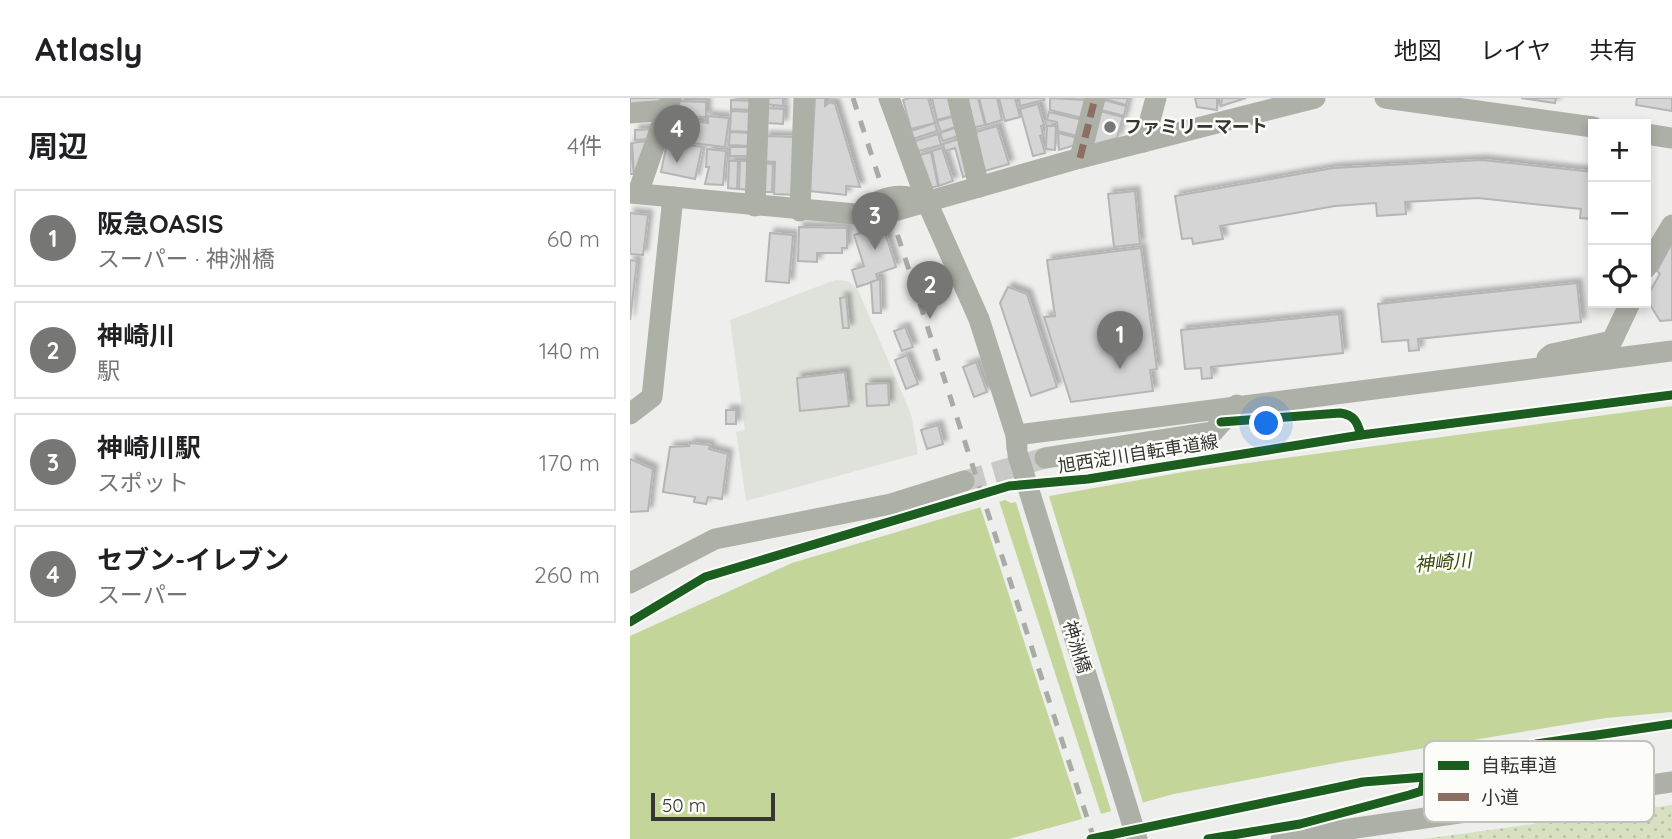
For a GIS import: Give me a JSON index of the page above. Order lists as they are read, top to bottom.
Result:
{
  "streets": {
    "street": ["神洲橋"],
    "cycle path": ["旭西淀川自転車道線"]
  },
  "water": ["神崎川"],
  "places": ["ファミリーマート"],
  "legend": ["自転車道", "小道"],
  "scale_bar": "50 m",
  "page": {
    "header": "Atlasly",
    "nav": ["地図", "レイヤ", "共有"],
    "heading": ["周辺", "4件"],
    "pins": [
      "4",
      "3",
      "2",
      "1"
    ],
    "map_buttons": ["+", "−"],
    "list": [
      {
        "mark": "1",
        "name": "阪急OASIS",
        "note": "スーパー · 神洲橋",
        "value": "60 m"
      },
      {
        "mark": "2",
        "name": "神崎川",
        "note": "駅",
        "value": "140 m"
      },
      {
        "mark": "3",
        "name": "神崎川駅",
        "note": "スポット",
        "value": "170 m"
      },
      {
        "mark": "4",
        "name": "セブン-イレブン",
        "note": "スーパー",
        "value": "260 m"
      }
    ],
    "scale": "50 m"
  }
}
